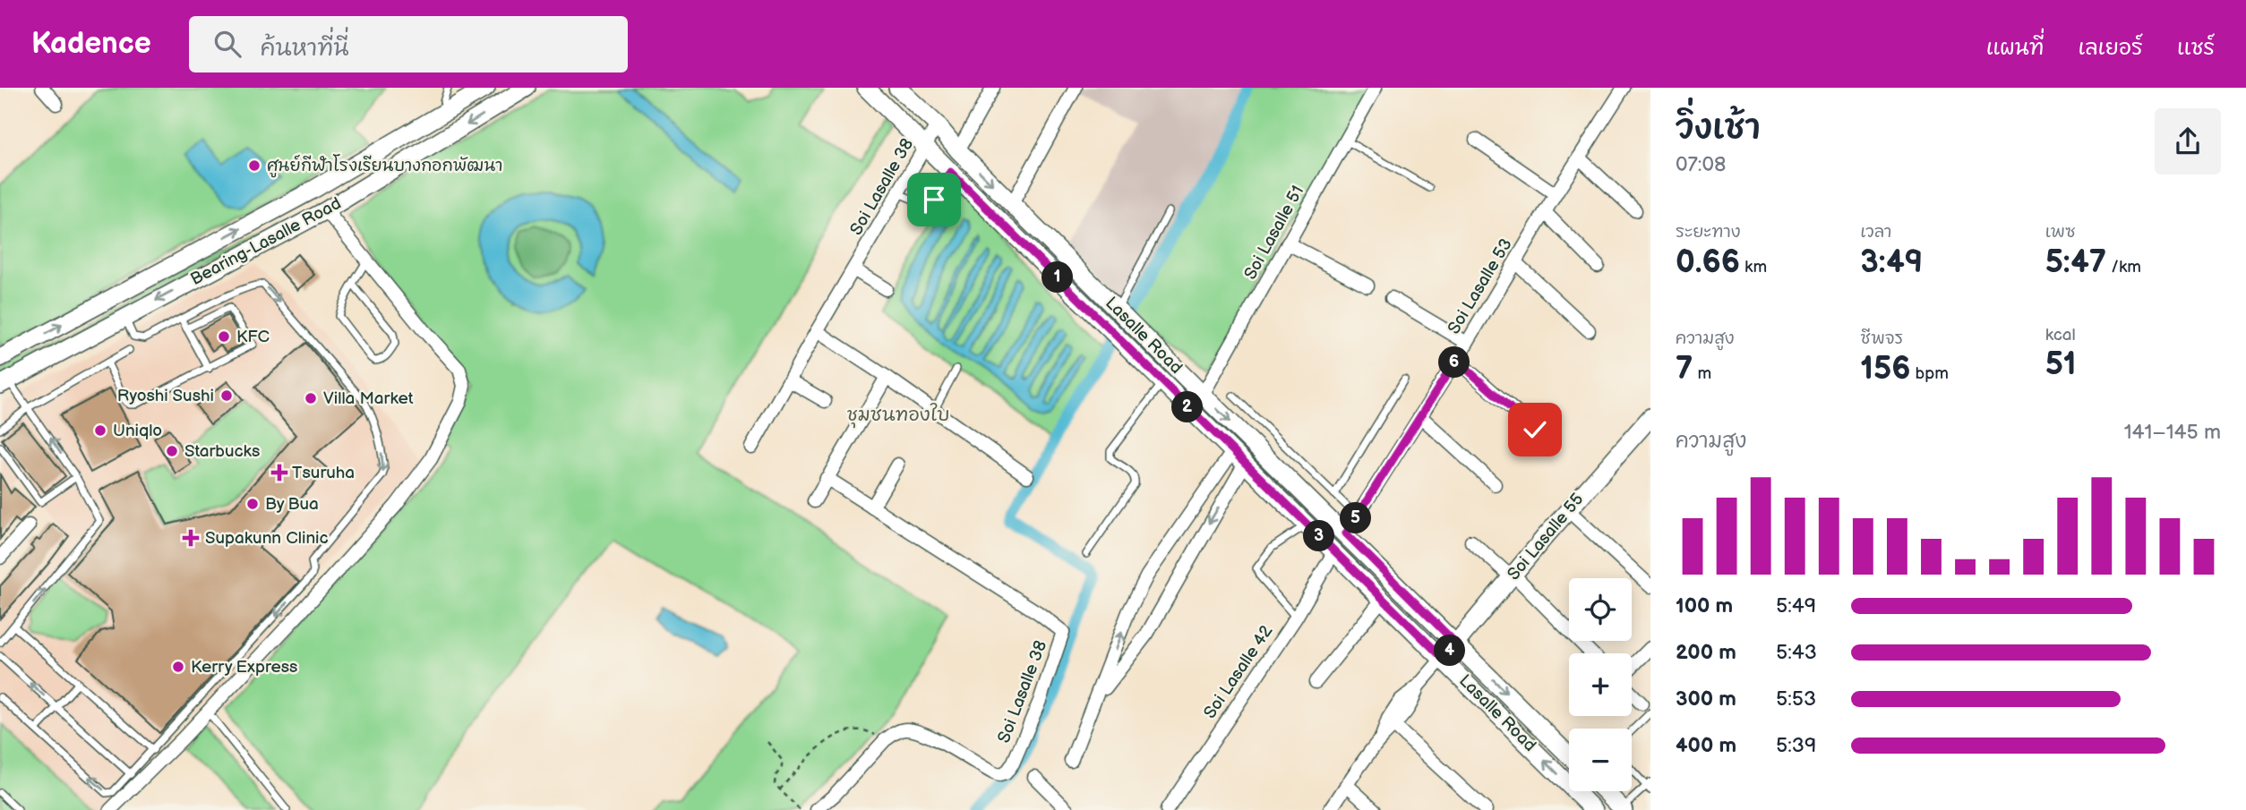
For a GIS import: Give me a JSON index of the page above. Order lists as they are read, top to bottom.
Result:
{
  "streets": {
    "street": [
      "Soi Lasalle 38",
      "Soi Lasalle 51",
      "Bearing-Lasalle Road",
      "Soi Lasalle 53",
      "Lasalle Road",
      "Soi Lasalle 55",
      "Soi Lasalle 42"
    ]
  },
  "crossings": [
    ["Soi Lasalle 38", "Lasalle Road"],
    ["Soi Lasalle 51", "Lasalle Road"],
    ["Soi Lasalle 53", "Lasalle Road"],
    ["Lasalle Road", "Soi Lasalle 55"],
    ["Lasalle Road", "Soi Lasalle 42"]
  ],
  "districts": ["ชุมชนทองใบ"],
  "places": {
    "other": [
      "ศูนย์กีฬาโรงเรียนบางกอกพัฒนา",
      "KFC",
      "Ryoshi Sushi",
      "Villa Market",
      "Uniqlo",
      "Starbucks",
      "By Bua",
      "Kerry Express"
    ],
    "health": ["Tsuruha", "Supakunn Clinic"]
  },
  "page": {
    "header": "Kadence",
    "search": "ค้นหาที่นี่",
    "nav": ["แผนที่", "เลเยอร์", "แชร์"],
    "heading": ["วิ่งเช้า", "07:08"],
    "stats": [
      ["ระยะทาง", "0.66 km"],
      ["เวลา", "3:49"],
      ["เพซ", "5:47 /km"],
      ["ความสูง", "7 m"],
      ["ชีพจร", "156 bpm"],
      ["kcal", "51"]
    ],
    "pins": [
      "1",
      "6",
      "2",
      "5",
      "3",
      "4"
    ],
    "chart": ["ความสูง", "141–145 m"],
    "map_buttons": ["+", "−"],
    "list": [
      {
        "name": "100 m",
        "note": "5:49"
      },
      {
        "name": "200 m",
        "note": "5:43"
      },
      {
        "name": "300 m",
        "note": "5:53"
      },
      {
        "name": "400 m",
        "note": "5:39"
      }
    ]
  }
}
